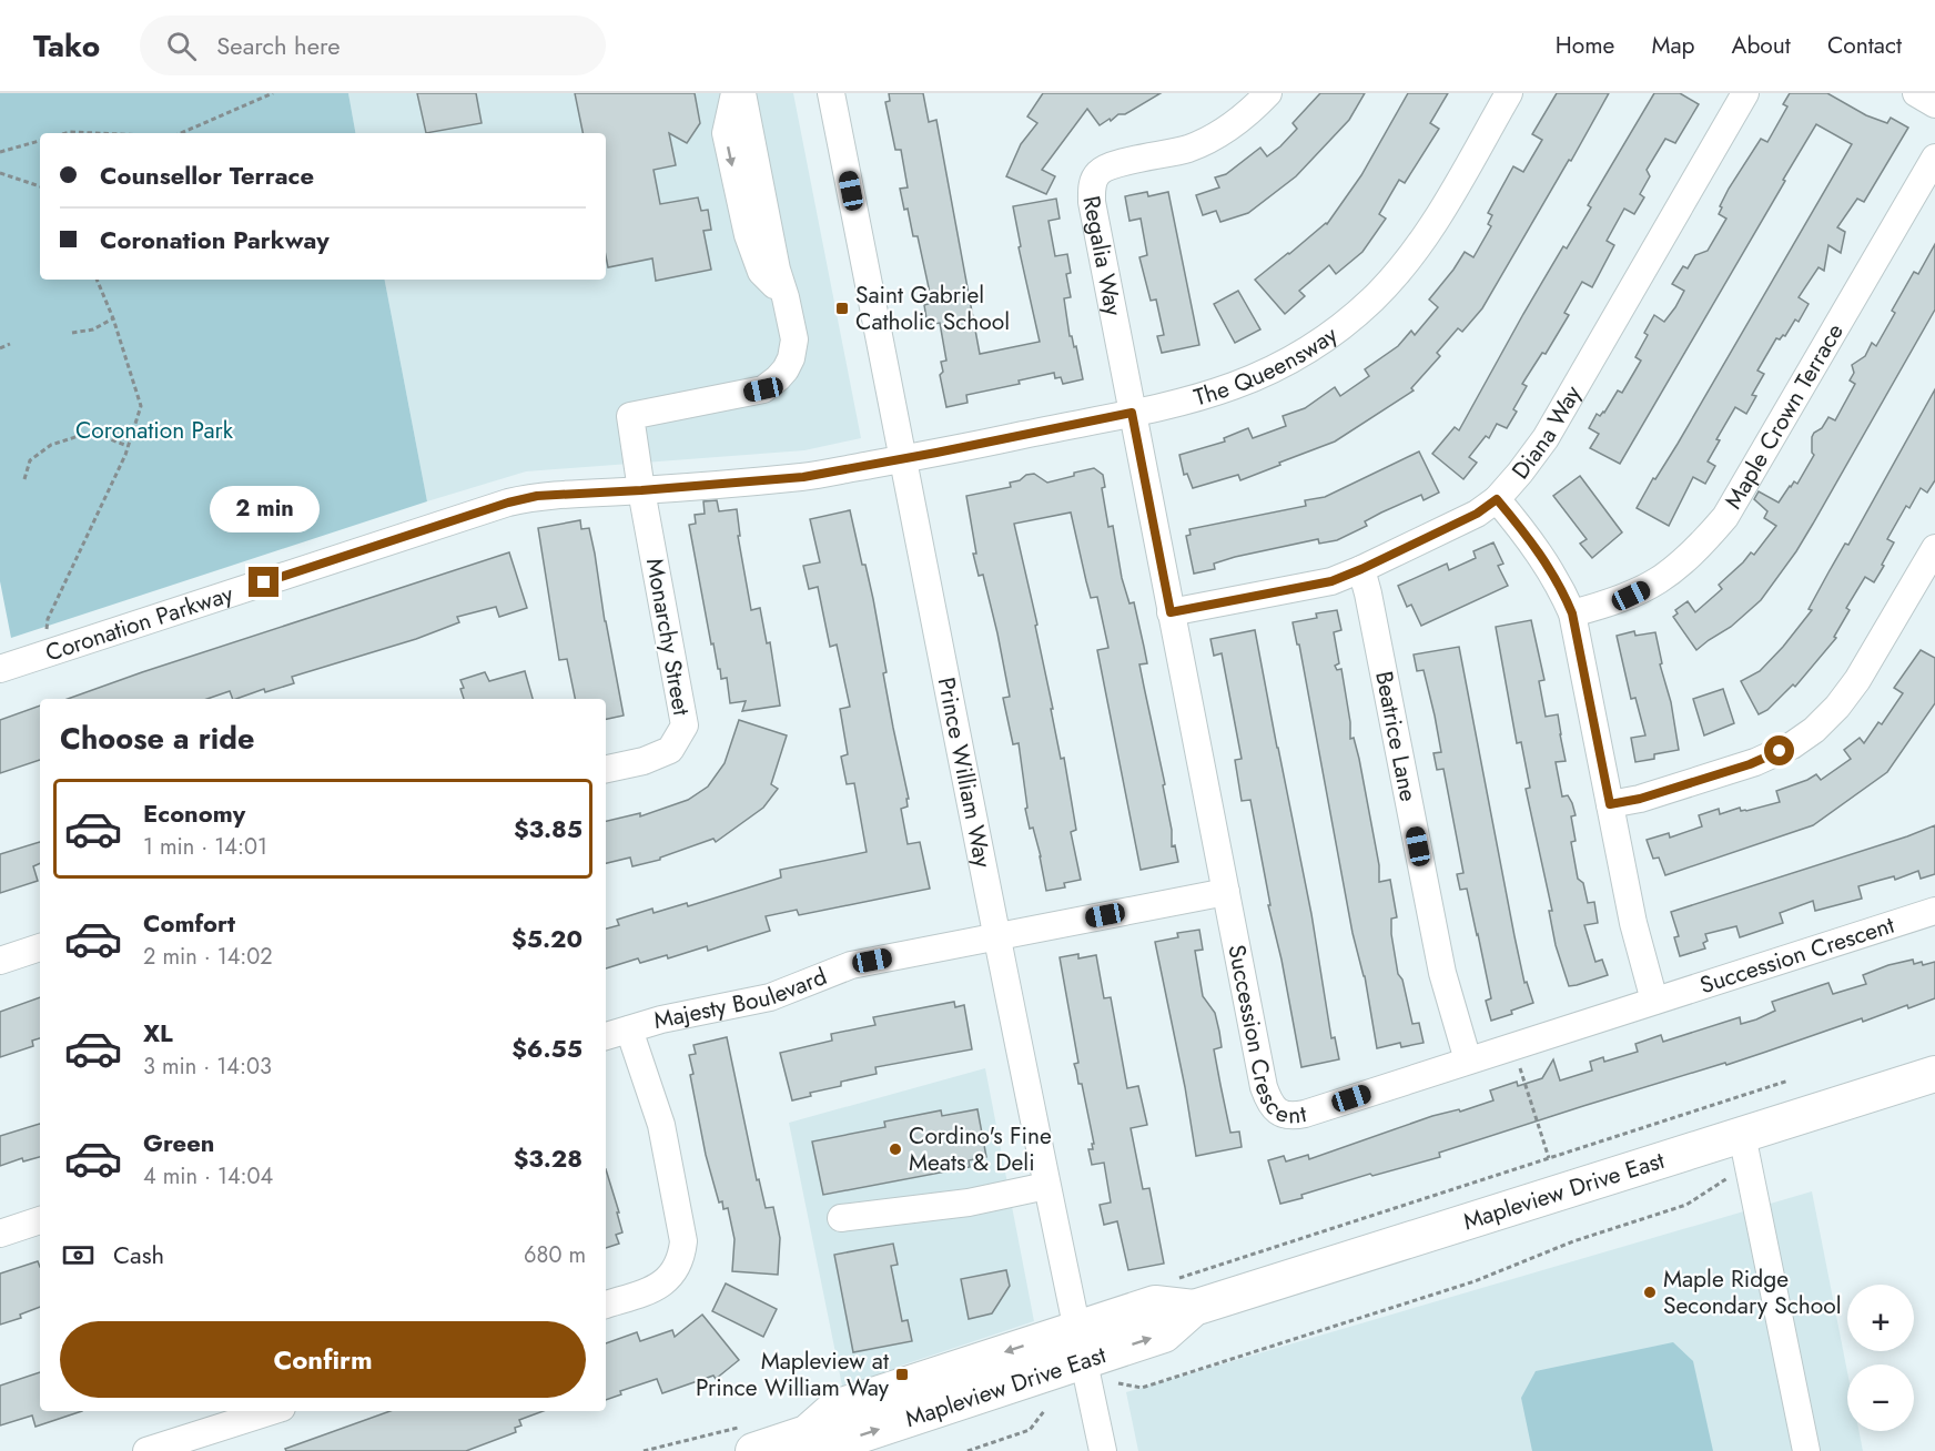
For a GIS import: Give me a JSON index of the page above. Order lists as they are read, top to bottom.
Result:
{
  "streets": {
    "main road": ["Mapleview Drive East"],
    "street": [
      "Regalia Way",
      "The Queensway",
      "Maple Crown Terrace",
      "Diana Way",
      "Coronation Parkway",
      "Monarchy Street",
      "Beatrice Lane",
      "Prince William Way",
      "Succession Crescent",
      "Majesty Boulevard"
    ]
  },
  "crossings": [
    ["Regalia Way", "The Queensway"],
    ["Regalia Way", "Succession Crescent"],
    ["The Queensway", "Coronation Parkway"],
    ["The Queensway", "Prince William Way"],
    ["The Queensway", "Succession Crescent"],
    ["Diana Way", "Beatrice Lane"],
    ["Diana Way", "Succession Crescent"],
    ["Coronation Parkway", "Monarchy Street"],
    ["Coronation Parkway", "Prince William Way"],
    ["Beatrice Lane", "Succession Crescent"],
    ["Prince William Way", "Majesty Boulevard"],
    ["Prince William Way", "Mapleview Drive East"],
    ["Succession Crescent", "Majesty Boulevard"]
  ],
  "parks": ["Coronation Park"],
  "places": {
    "transit": ["Saint Gabriel Catholic School", "Mapleview at Prince William Way"],
    "other": ["Cordino's Fine Meats & Deli", "Maple Ridge Secondary School"]
  },
  "page": {
    "header": "Tako",
    "search": "Search here",
    "nav": [
      "Home",
      "Map",
      "About",
      "Contact"
    ],
    "banner": ["Counsellor Terrace", "Coronation Parkway"],
    "bubble": "2 min",
    "heading": "Choose a ride",
    "list": [
      {
        "name": "Economy",
        "note": "1 min · 14:01",
        "value": "$3.85"
      },
      {
        "name": "Comfort",
        "note": "2 min · 14:02",
        "value": "$5.20"
      },
      {
        "name": "XL",
        "note": "3 min · 14:03",
        "value": "$6.55"
      },
      {
        "name": "Green",
        "note": "4 min · 14:04",
        "value": "$3.28"
      }
    ],
    "pay": ["Cash", "680 m"],
    "map_buttons": ["+", "−"],
    "buttons": "Confirm"
  }
}
